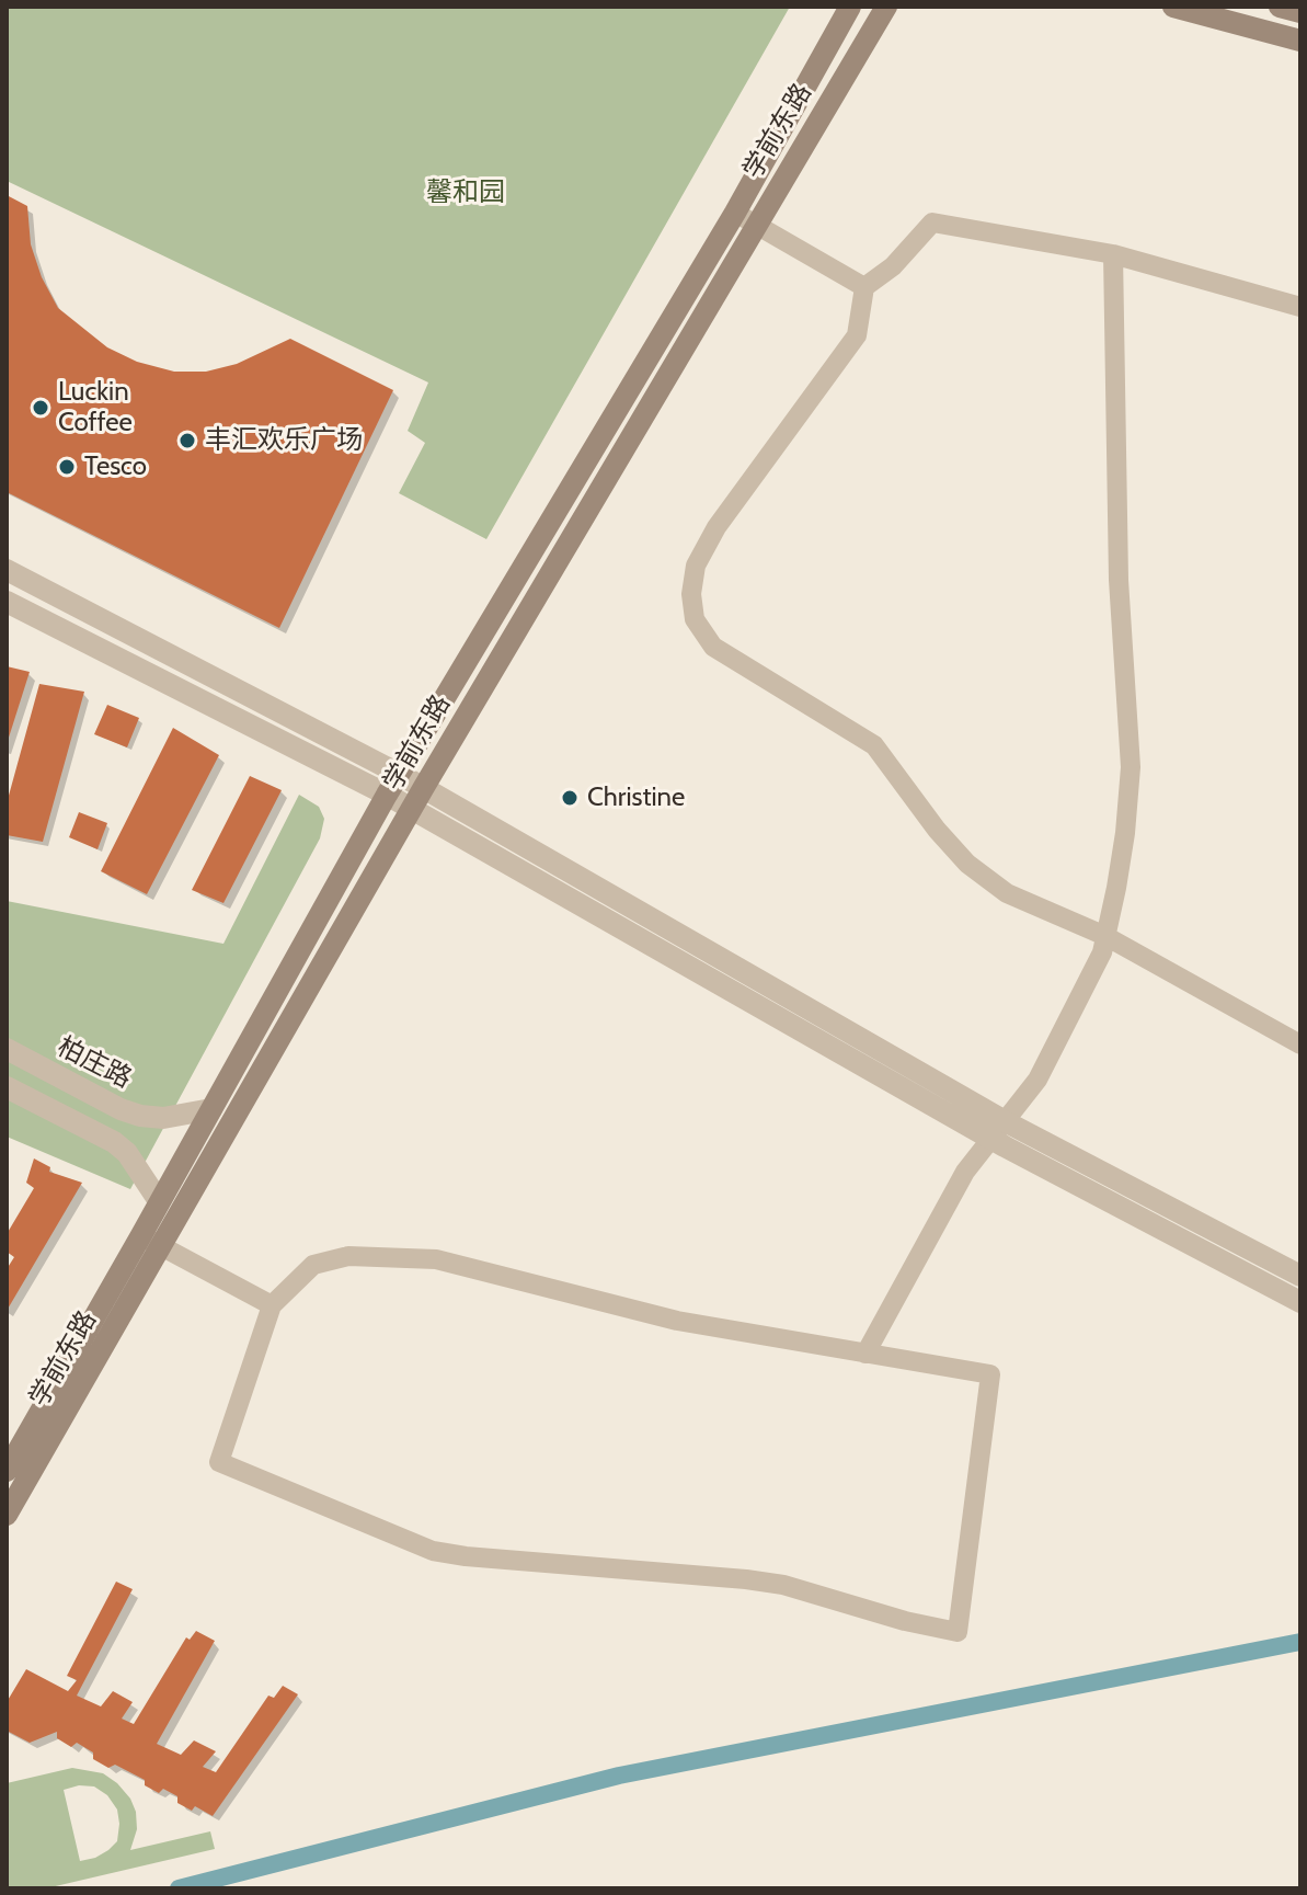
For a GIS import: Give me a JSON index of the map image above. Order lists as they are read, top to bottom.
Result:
{
  "streets": {
    "main road": ["学前东路"],
    "street": ["柏庄路"]
  },
  "crossings": [
    ["学前东路", "柏庄路"]
  ],
  "parks": ["馨和园"],
  "places": [
    "Luckin Coffee",
    "丰汇欢乐广场",
    "Tesco",
    "Christine"
  ]
}
